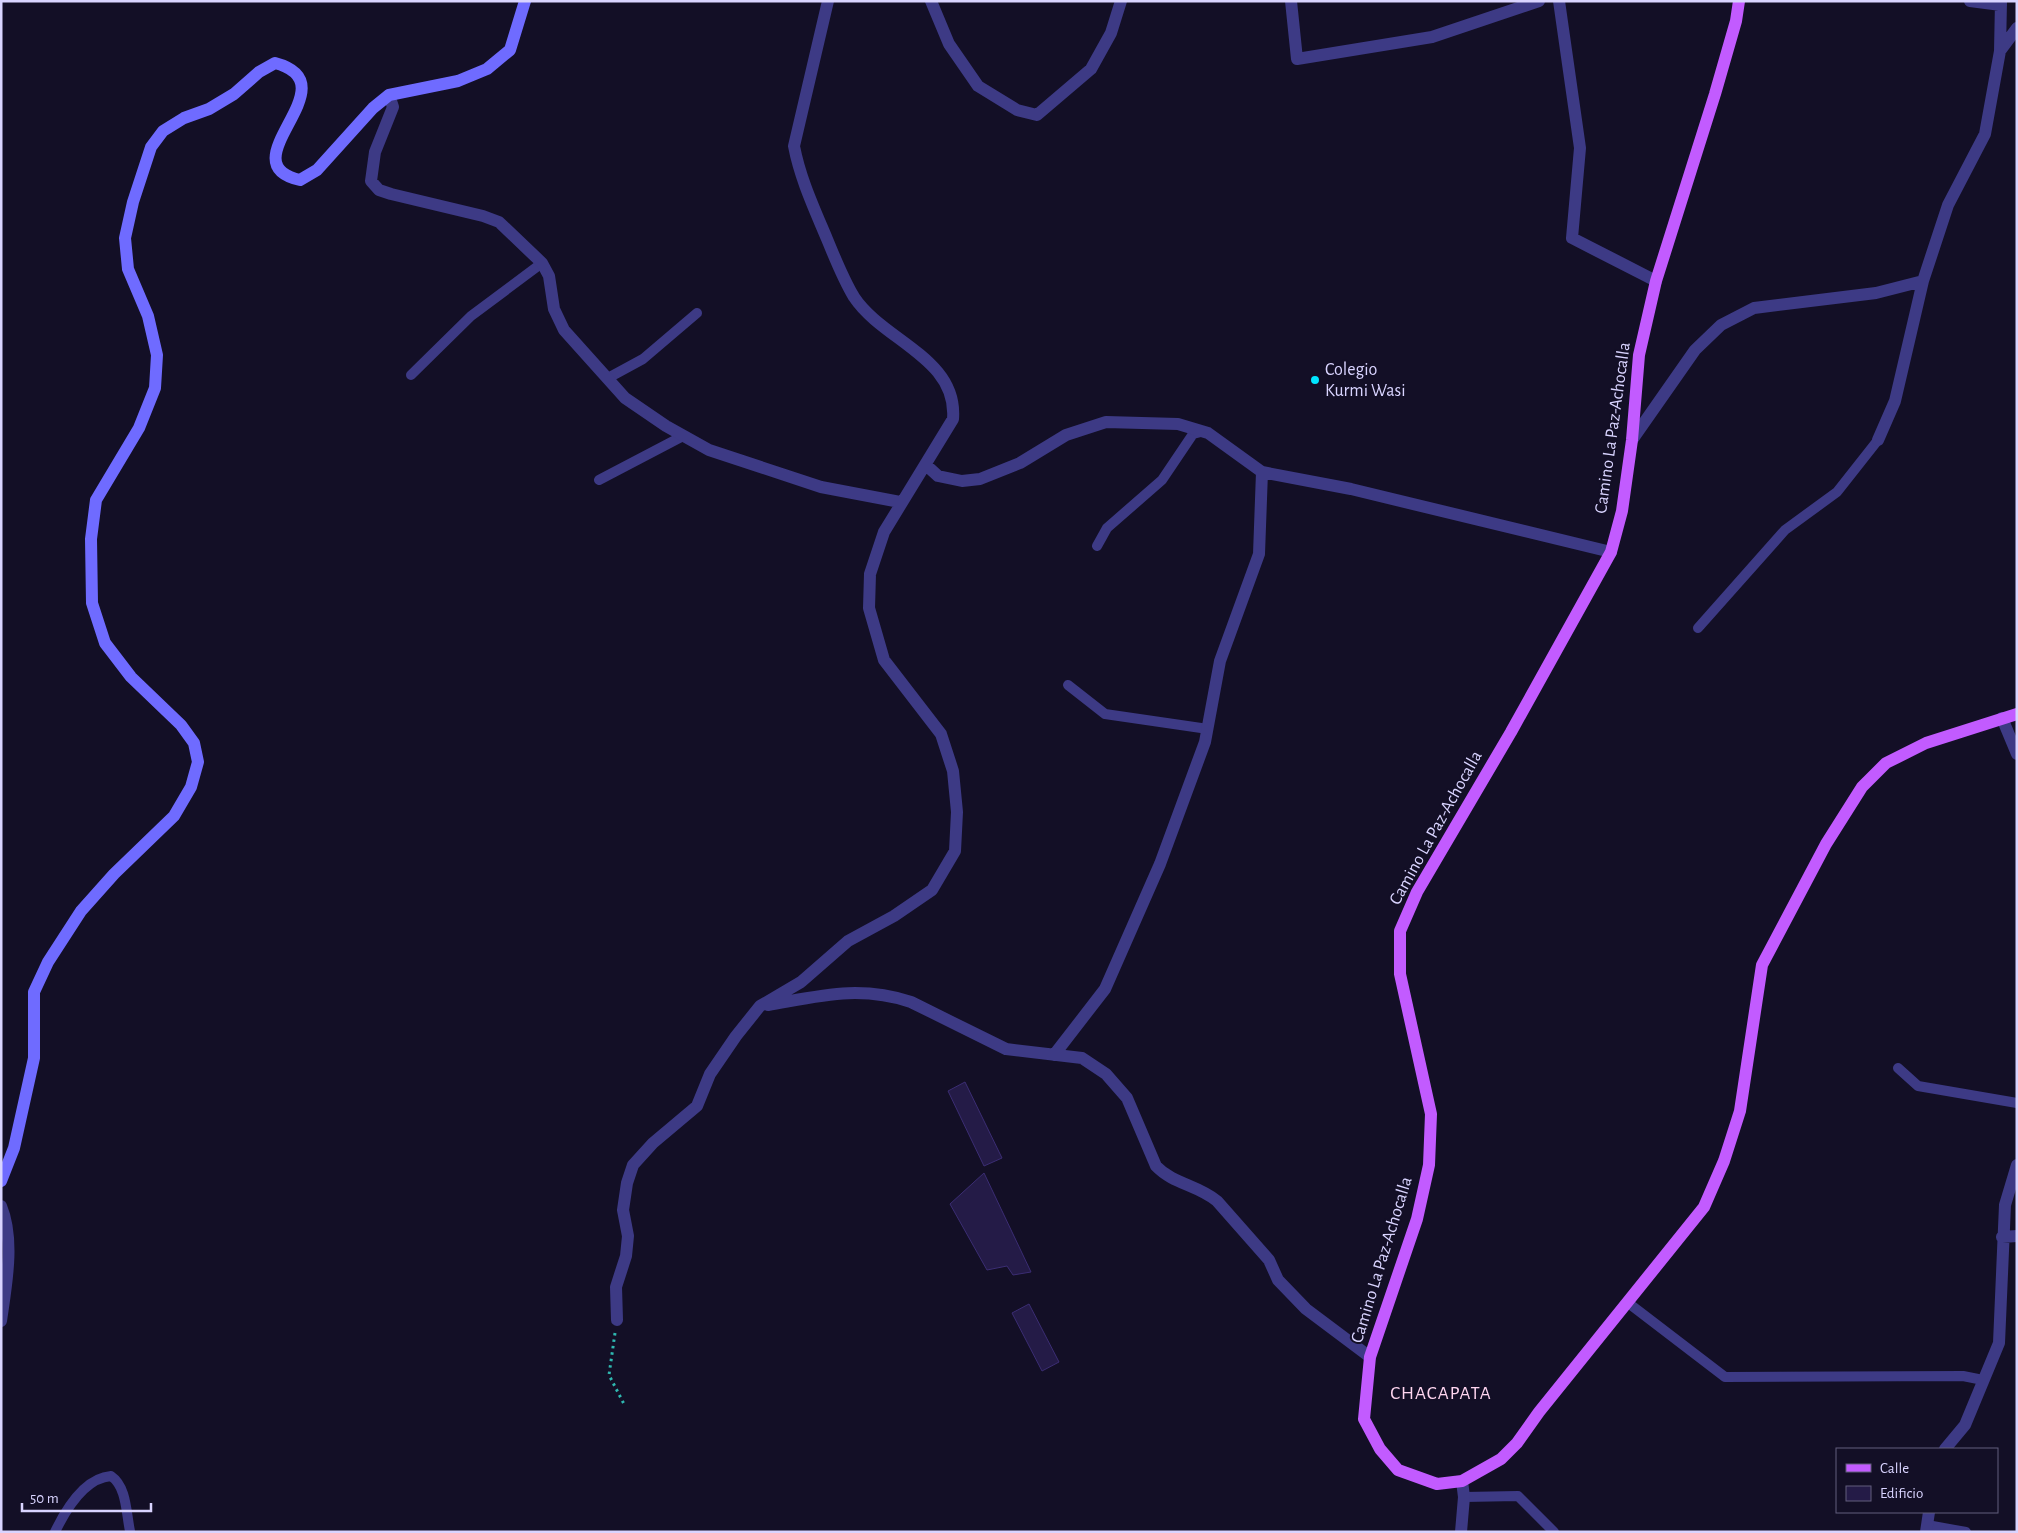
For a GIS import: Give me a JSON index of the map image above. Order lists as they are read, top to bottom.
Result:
{
  "streets": {
    "main road": ["Camino La Paz-Achocalla"]
  },
  "districts": ["CHACAPATA"],
  "places": ["Colegio Kurmi Wasi"],
  "legend": ["Calle", "Edificio"],
  "scale_bar": "50 m"
}
